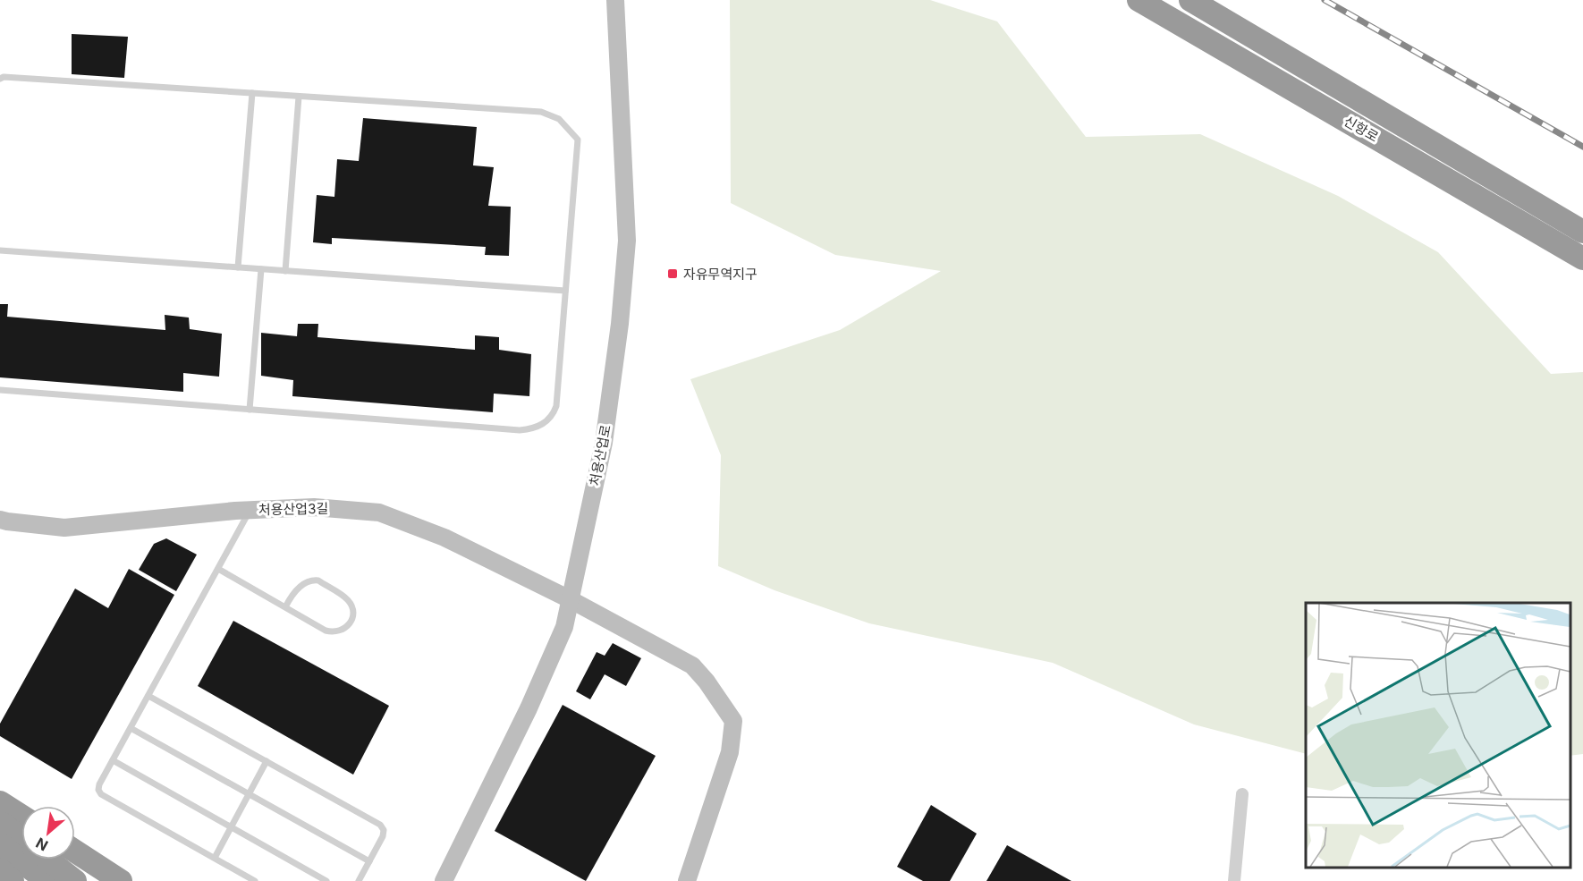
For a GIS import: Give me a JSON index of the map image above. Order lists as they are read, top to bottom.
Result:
{
  "streets": {
    "highway": ["신항로"],
    "street": ["처용산업로", "처용산업3길"]
  },
  "crossings": [
    ["처용산업로", "처용산업3길"]
  ],
  "places": {
    "transit": ["자유무역지구"]
  },
  "north": "bottom left"
}
